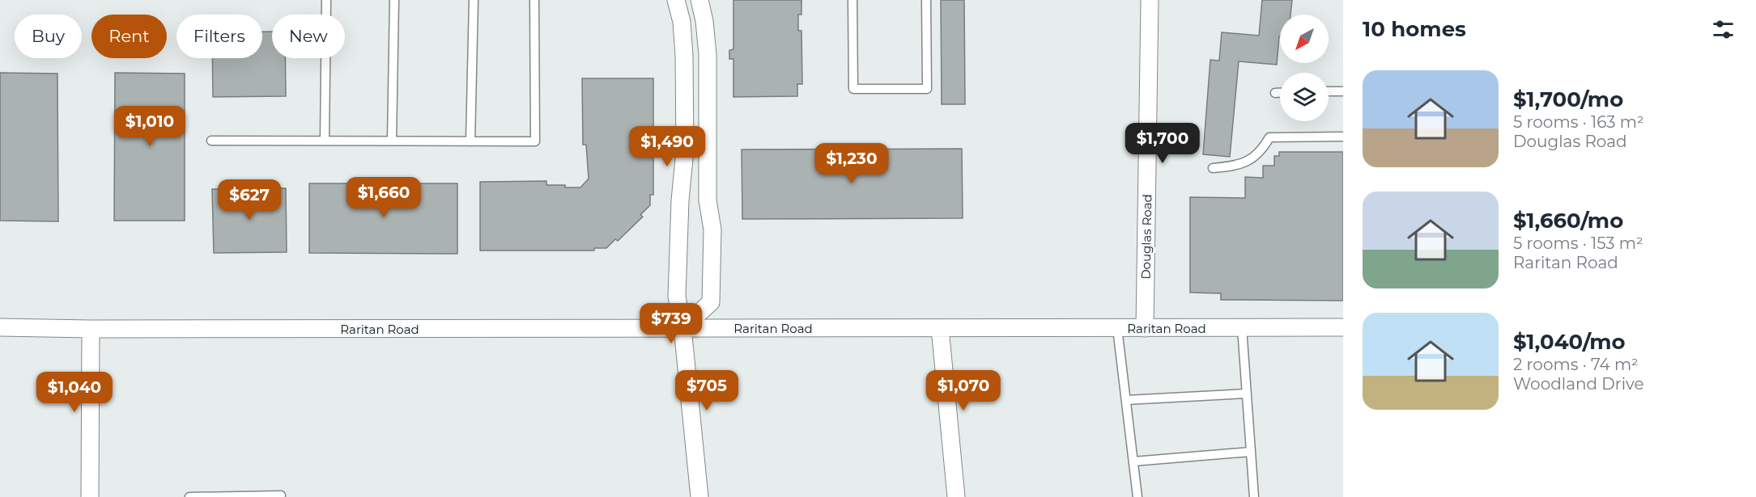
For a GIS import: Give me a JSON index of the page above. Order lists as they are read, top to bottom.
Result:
{
  "streets": {
    "street": ["Douglas Road", "Raritan Road"]
  },
  "crossings": [
    ["Douglas Road", "Raritan Road"]
  ],
  "north": "bottom left",
  "page": {
    "heading": "10 homes",
    "chip": [
      "Buy",
      "Rent",
      "Filters",
      "New"
    ],
    "list": [
      {
        "name": "$1,700/mo",
        "note": "5 rooms · 163 m² · Douglas Road"
      },
      {
        "name": "$1,660/mo",
        "note": "5 rooms · 153 m² · Raritan Road"
      },
      {
        "name": "$1,040/mo",
        "note": "2 rooms · 74 m² · Woodland Drive"
      }
    ],
    "price": [
      "$1,010",
      "$1,700",
      "$1,490",
      "$1,230",
      "$1,660",
      "$627",
      "$739",
      "$705",
      "$1,070",
      "$1,040"
    ]
  }
}
